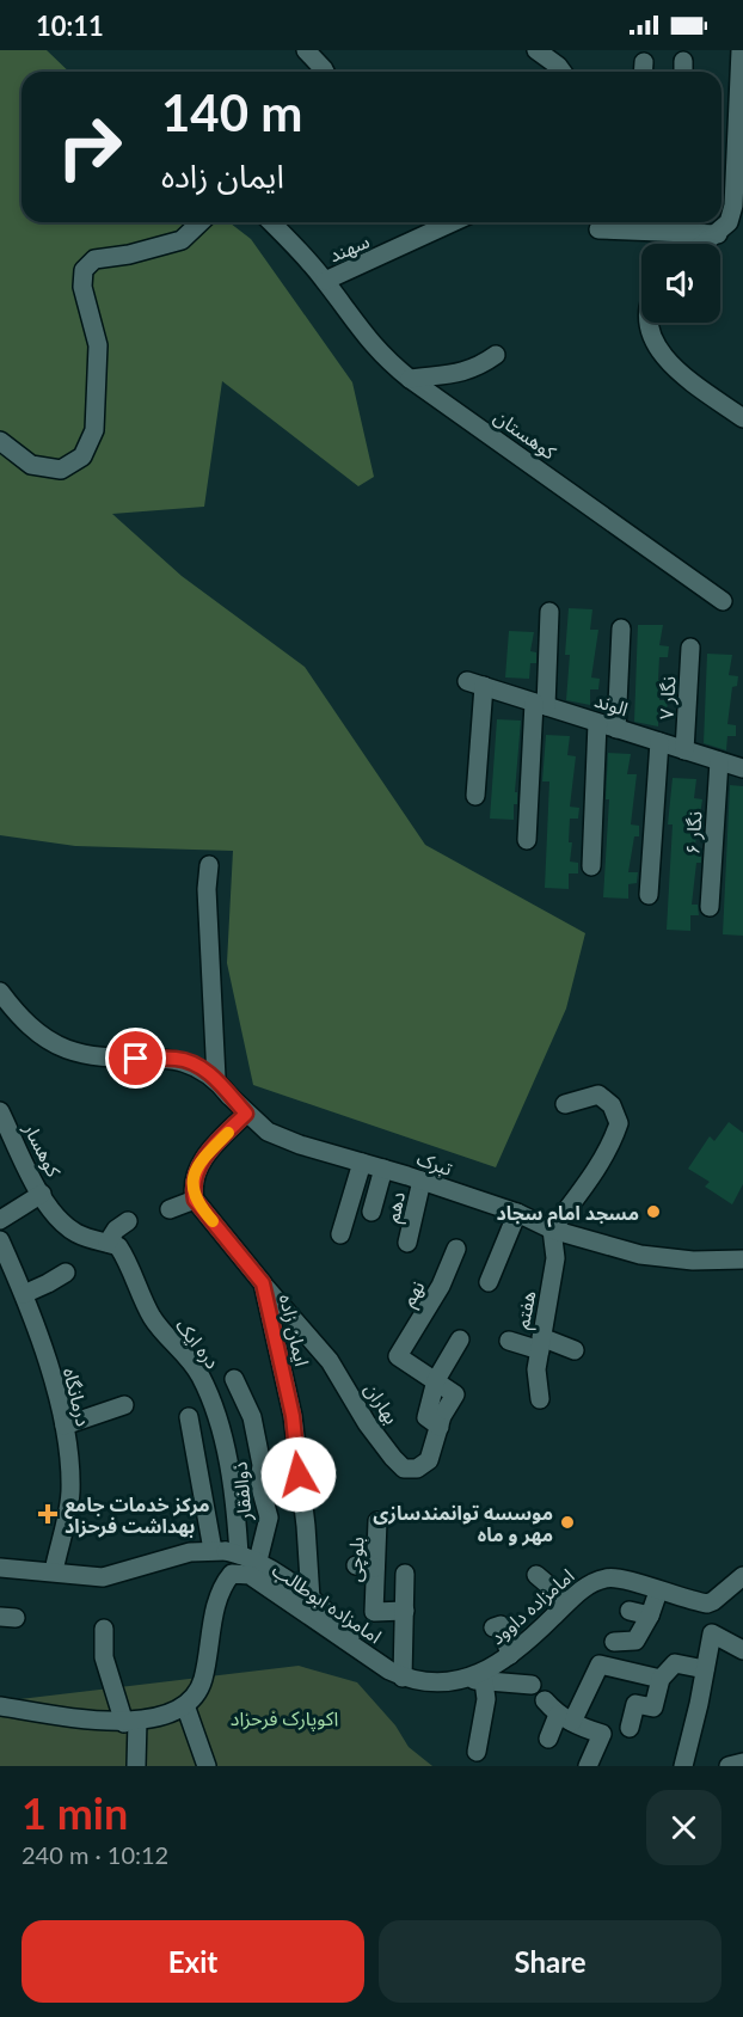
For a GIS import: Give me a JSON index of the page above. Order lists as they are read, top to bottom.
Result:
{
  "streets": {
    "street": [
      "سهند",
      "کوهستان",
      "نگار ۷",
      "الوند",
      "نگار ۶",
      "کوهسار",
      "تبرک",
      "دهم",
      "نهم",
      "هفتم",
      "ایمان زاده",
      "دره ایک",
      "درمانگاه",
      "بهاران",
      "ذوالفقار",
      "بلوچی",
      "امامزاده ابوطالب",
      "امامزاده داوود"
    ]
  },
  "crossings": [
    ["سهند", "کوهستان"],
    ["نگار ۷", "الوند"],
    ["الوند", "نگار ۶"],
    ["کوهسار", "دره ایک"],
    ["تبرک", "دهم"],
    ["تبرک", "هفتم"],
    ["نهم", "بهاران"],
    ["ایمان زاده", "بهاران"],
    ["امامزاده ابوطالب", "امامزاده داوود"]
  ],
  "parks": ["اکوپارک فرحزاد"],
  "places": {
    "other": ["مسجد امام سجاد", "موسسه توانمندسازی مهر و ماه"],
    "health": ["مركز خدمات جامع بهداشت فرحزاد"]
  },
  "page": {
    "status": "10:11",
    "turn": ["140 m", "ایمان زاده"],
    "heading": ["1 min", "240 m · 10:12"],
    "buttons": ["Exit", "Share"]
  }
}
